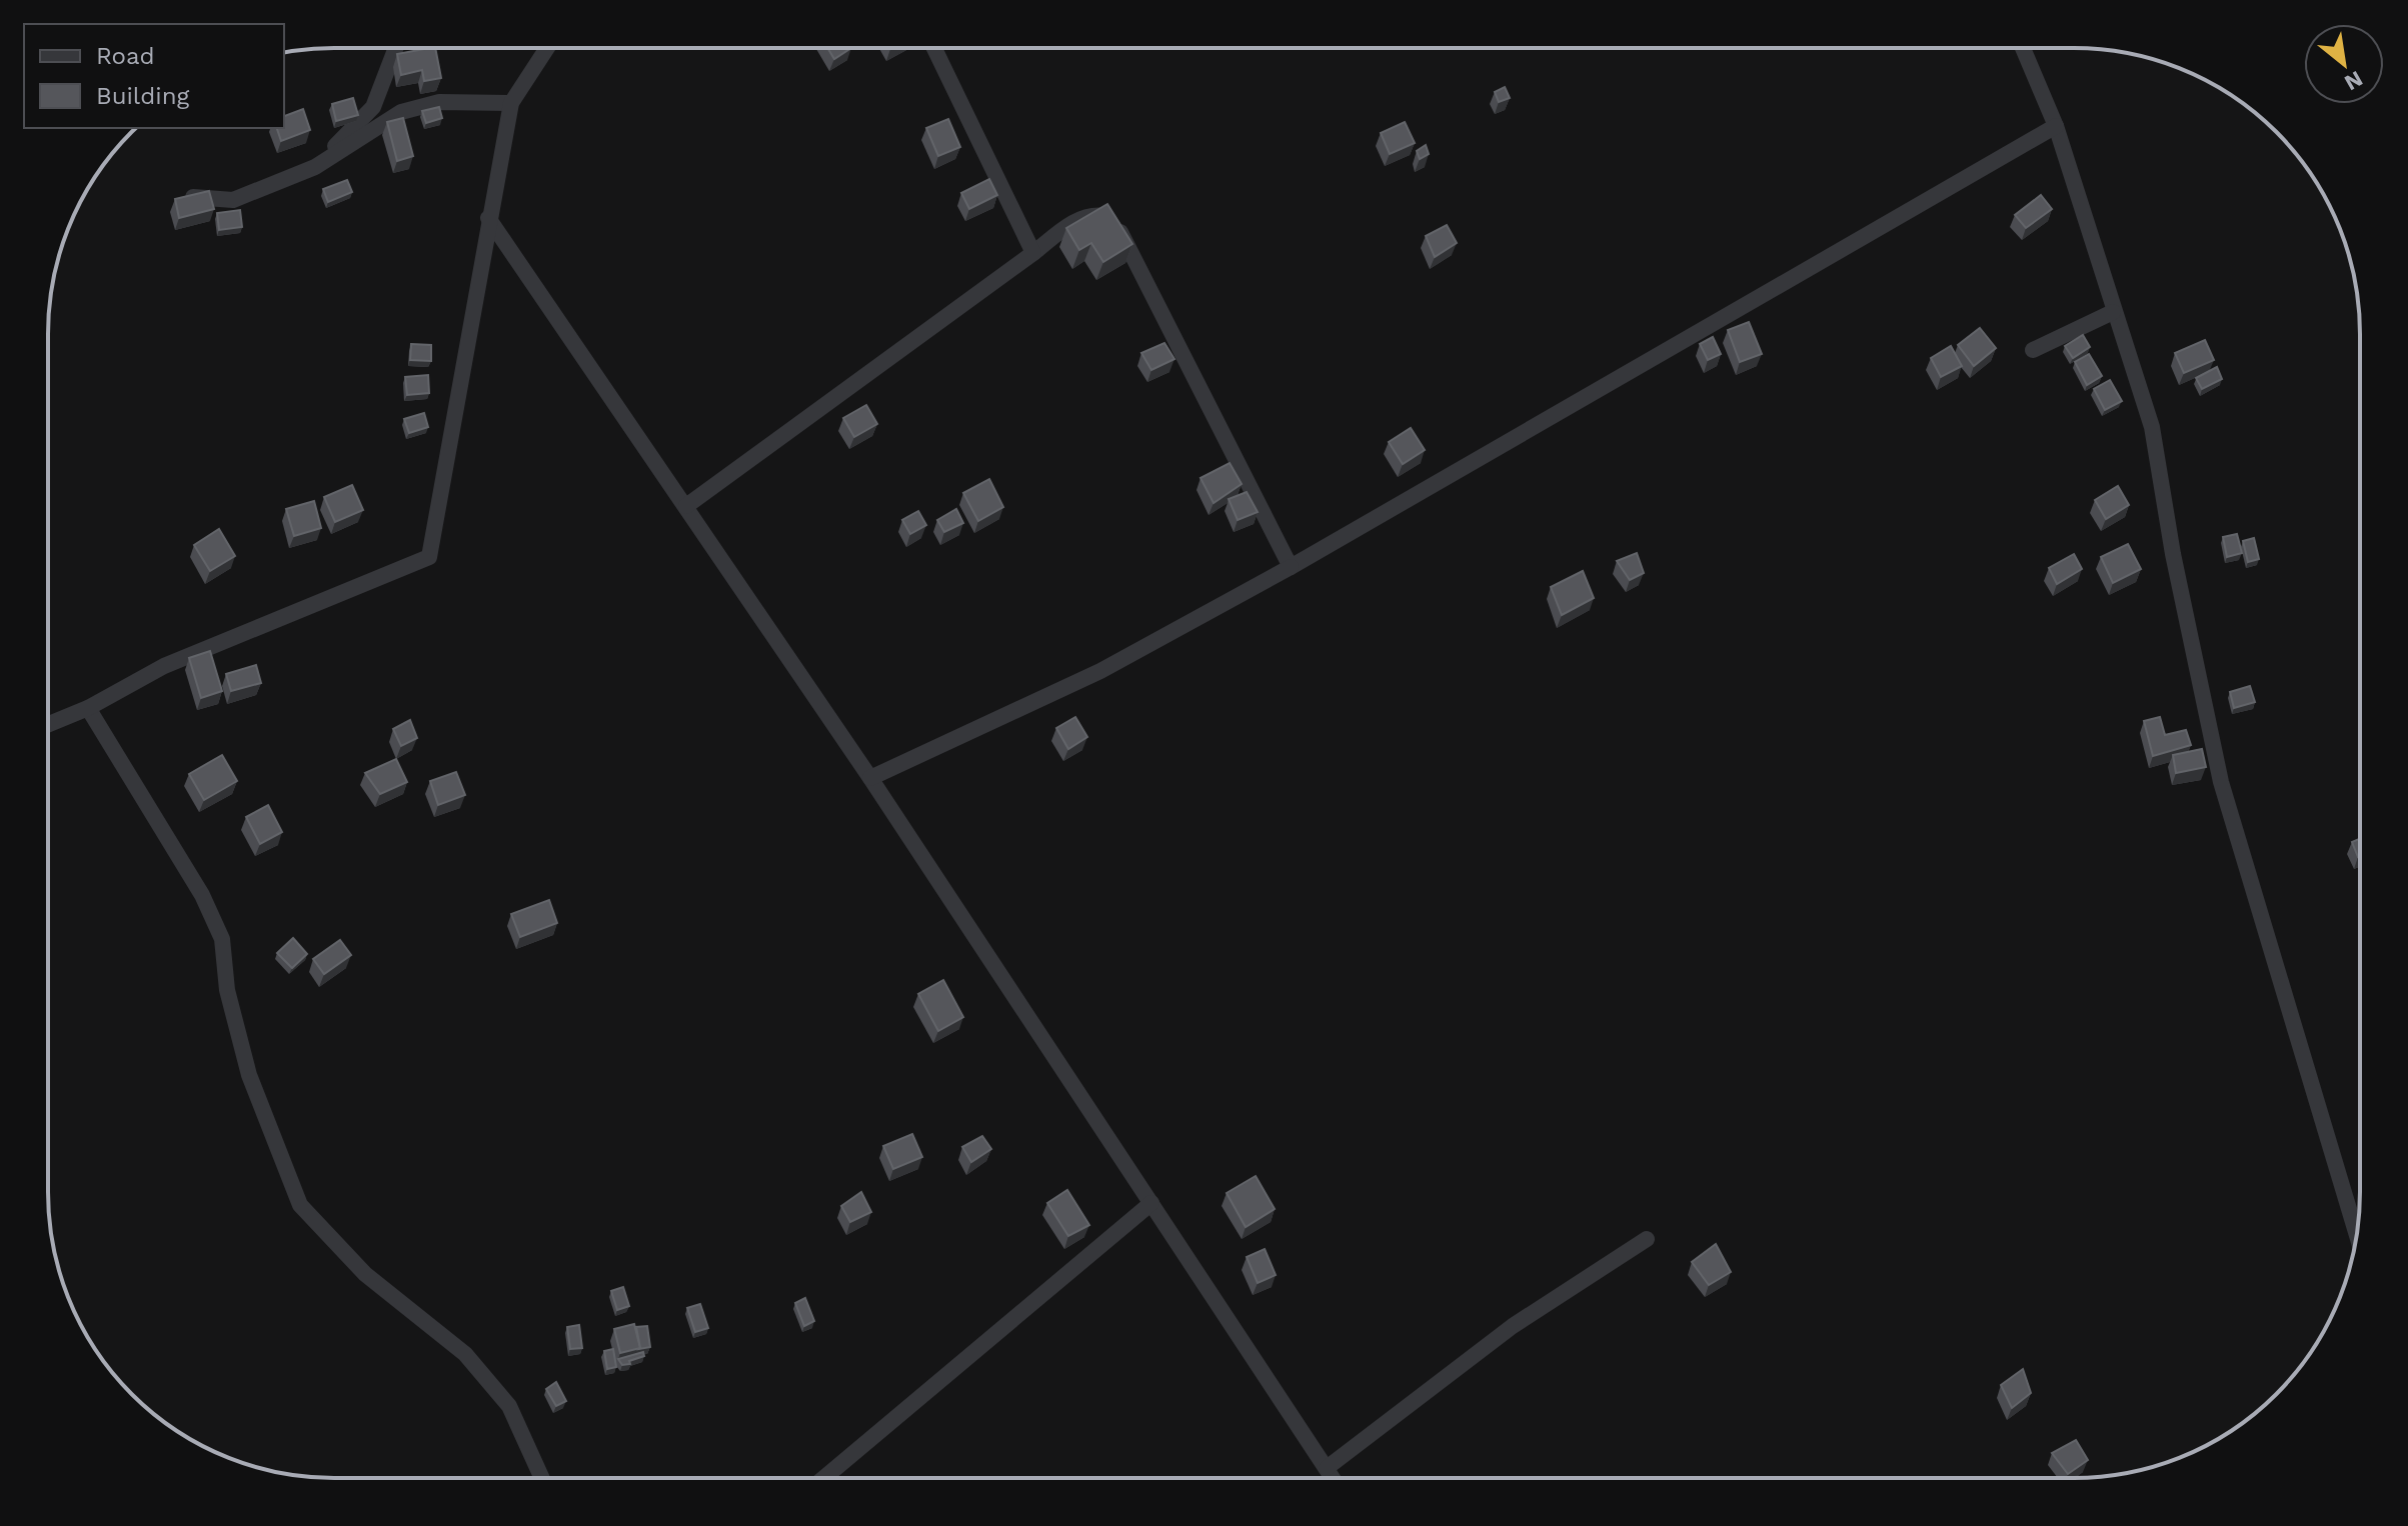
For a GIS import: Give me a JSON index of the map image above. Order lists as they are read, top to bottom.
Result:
{
  "legend": ["Road", "Building"],
  "north": "bottom right"
}
